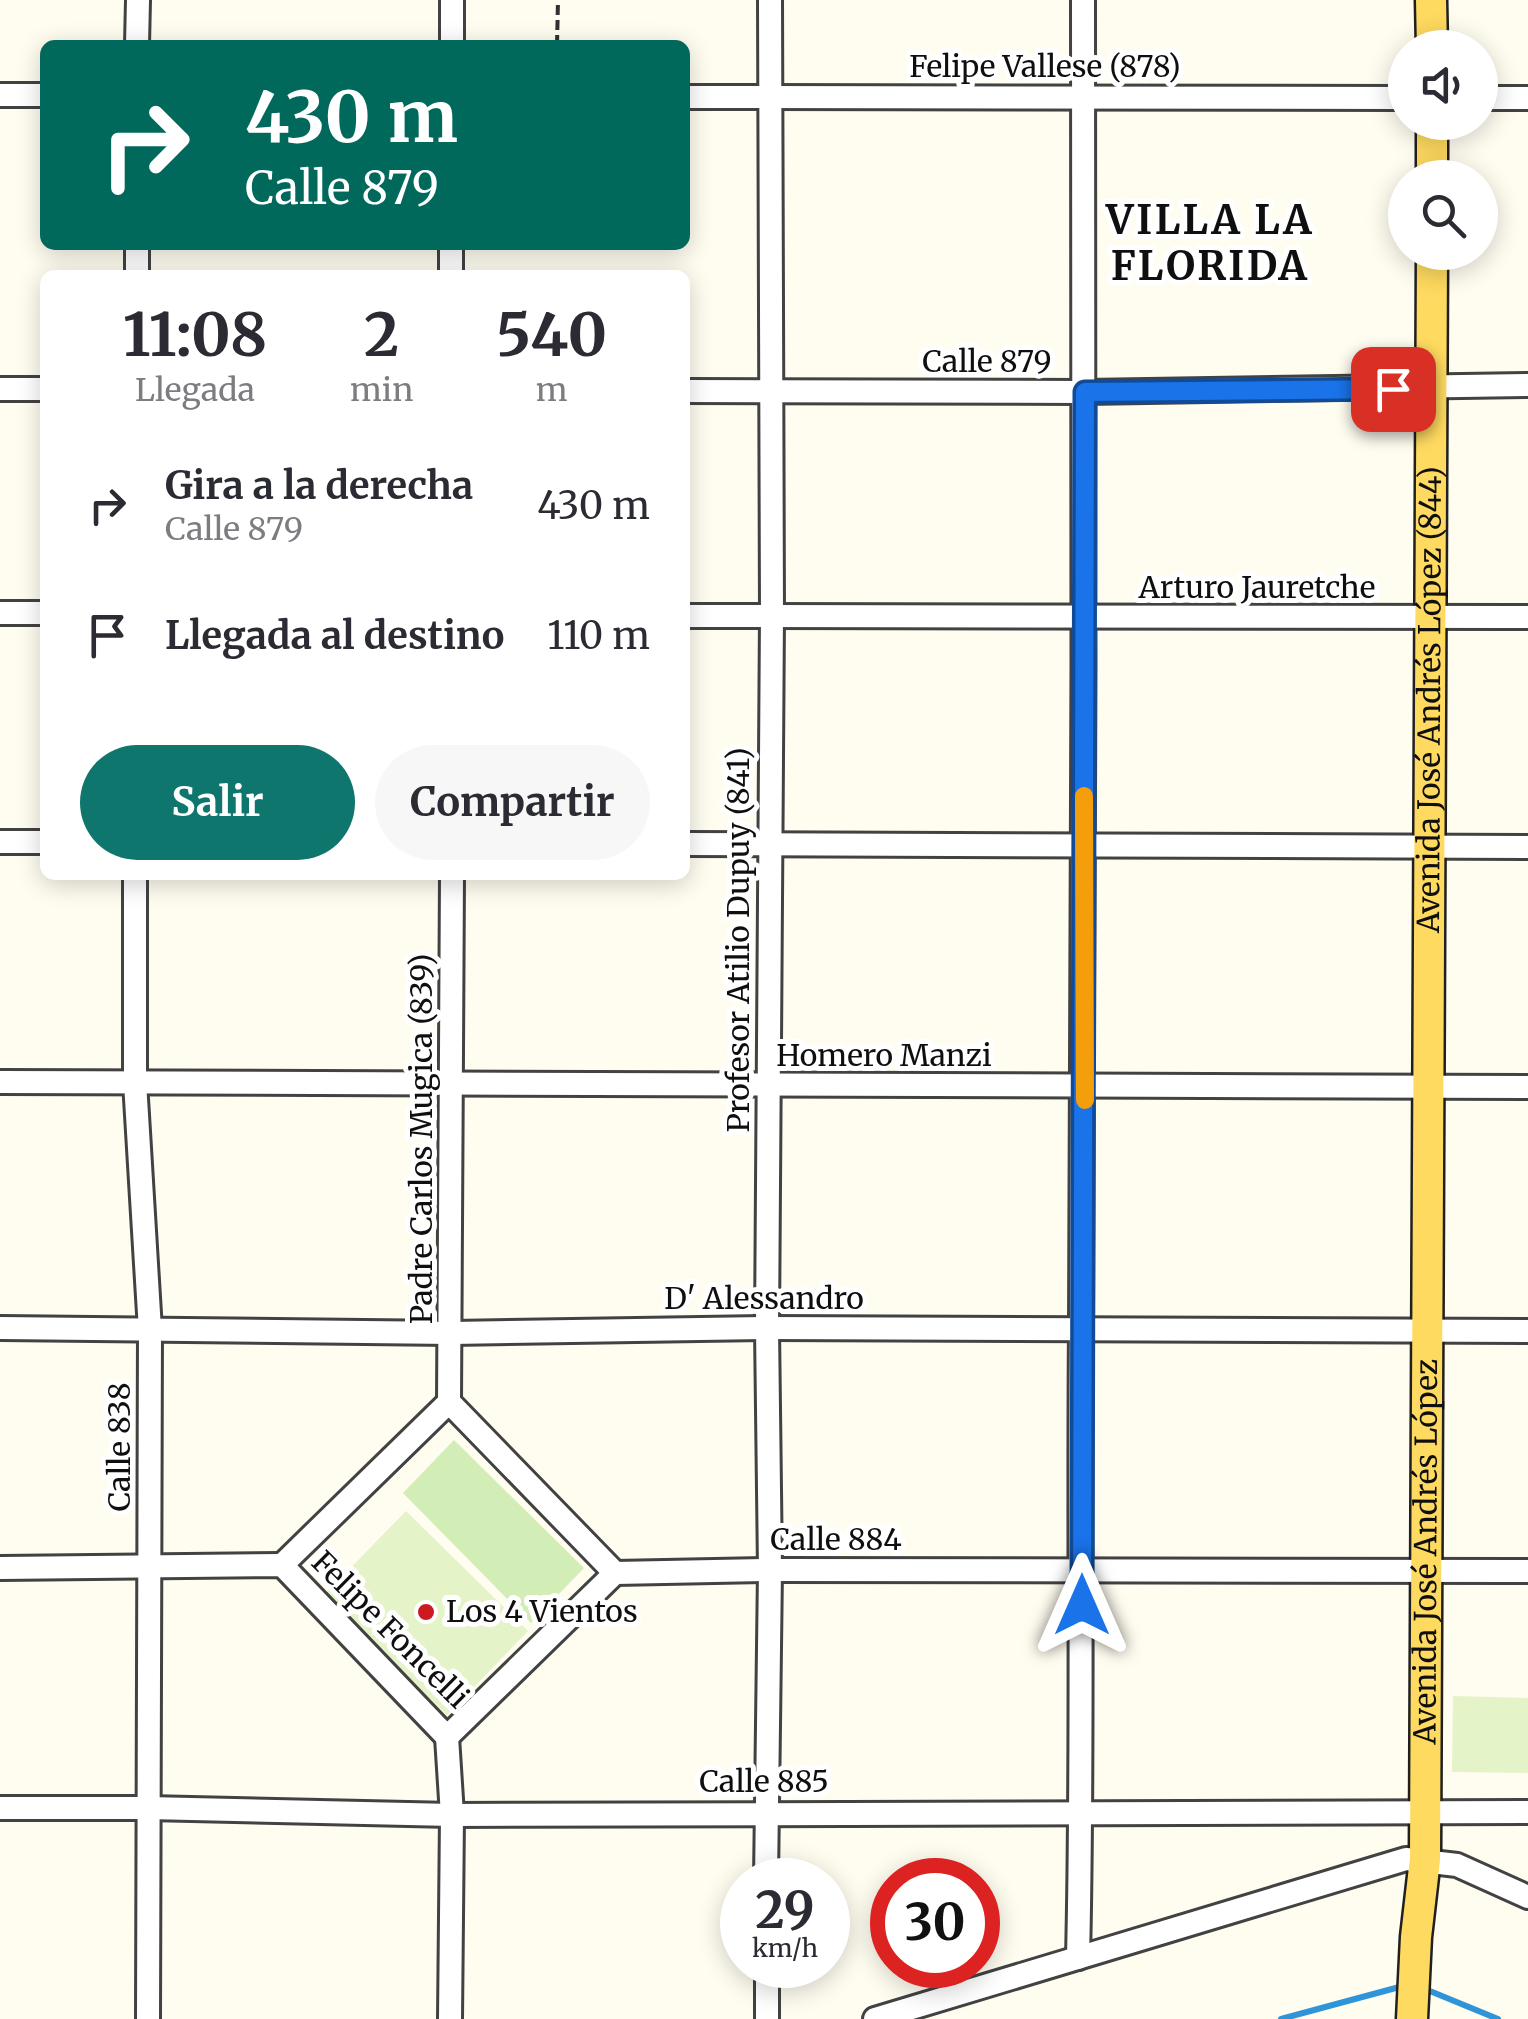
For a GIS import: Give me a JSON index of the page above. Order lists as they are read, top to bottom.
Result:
{
  "streets": {
    "main road": ["Avenida José Andrés López (844)", "Avenida José Andrés López"],
    "street": [
      "Felipe Vallese (878)",
      "Calle 879",
      "Arturo Jauretche",
      "Profesor Atilio Dupuy (841)",
      "Homero Manzi",
      "Padre Carlos Mugica (839)",
      "D' Alessandro",
      "Calle 838",
      "Calle 884",
      "Felipe Foncelli",
      "Calle 885"
    ]
  },
  "crossings": [
    ["Felipe Vallese (878)", "Profesor Atilio Dupuy (841)"],
    ["Calle 879", "Avenida José Andrés López (844)"],
    ["Calle 879", "Profesor Atilio Dupuy (841)"],
    ["Arturo Jauretche", "Avenida José Andrés López (844)"],
    ["Arturo Jauretche", "Profesor Atilio Dupuy (841)"],
    ["Avenida José Andrés López (844)", "Homero Manzi"],
    ["Avenida José Andrés López (844)", "Avenida José Andrés López"],
    ["Profesor Atilio Dupuy (841)", "Homero Manzi"],
    ["Profesor Atilio Dupuy (841)", "D' Alessandro"],
    ["Profesor Atilio Dupuy (841)", "Calle 884"],
    ["Profesor Atilio Dupuy (841)", "Calle 885"],
    ["Homero Manzi", "Padre Carlos Mugica (839)"],
    ["Homero Manzi", "Calle 838"],
    ["Homero Manzi", "Avenida José Andrés López"],
    ["Padre Carlos Mugica (839)", "D' Alessandro"],
    ["D' Alessandro", "Calle 838"],
    ["D' Alessandro", "Avenida José Andrés López"],
    ["Calle 838", "Felipe Foncelli"],
    ["Calle 838", "Calle 885"],
    ["Calle 884", "Avenida José Andrés López"],
    ["Calle 884", "Felipe Foncelli"],
    ["Avenida José Andrés López", "Calle 885"]
  ],
  "districts": ["VILLA LA FLORIDA"],
  "places": ["Los 4 Vientos"],
  "page": {
    "turn": ["430 m", "Calle 879"],
    "eta": [
      "11:08",
      "Llegada",
      "2",
      "min",
      "540",
      "m"
    ],
    "list": [
      {
        "name": "Gira a la derecha",
        "note": "Calle 879",
        "value": "430 m"
      },
      {
        "name": "Llegada al destino",
        "value": "110 m"
      }
    ],
    "buttons": ["Salir", "Compartir"],
    "speed": "29 km/h",
    "limit": "30"
  }
}
